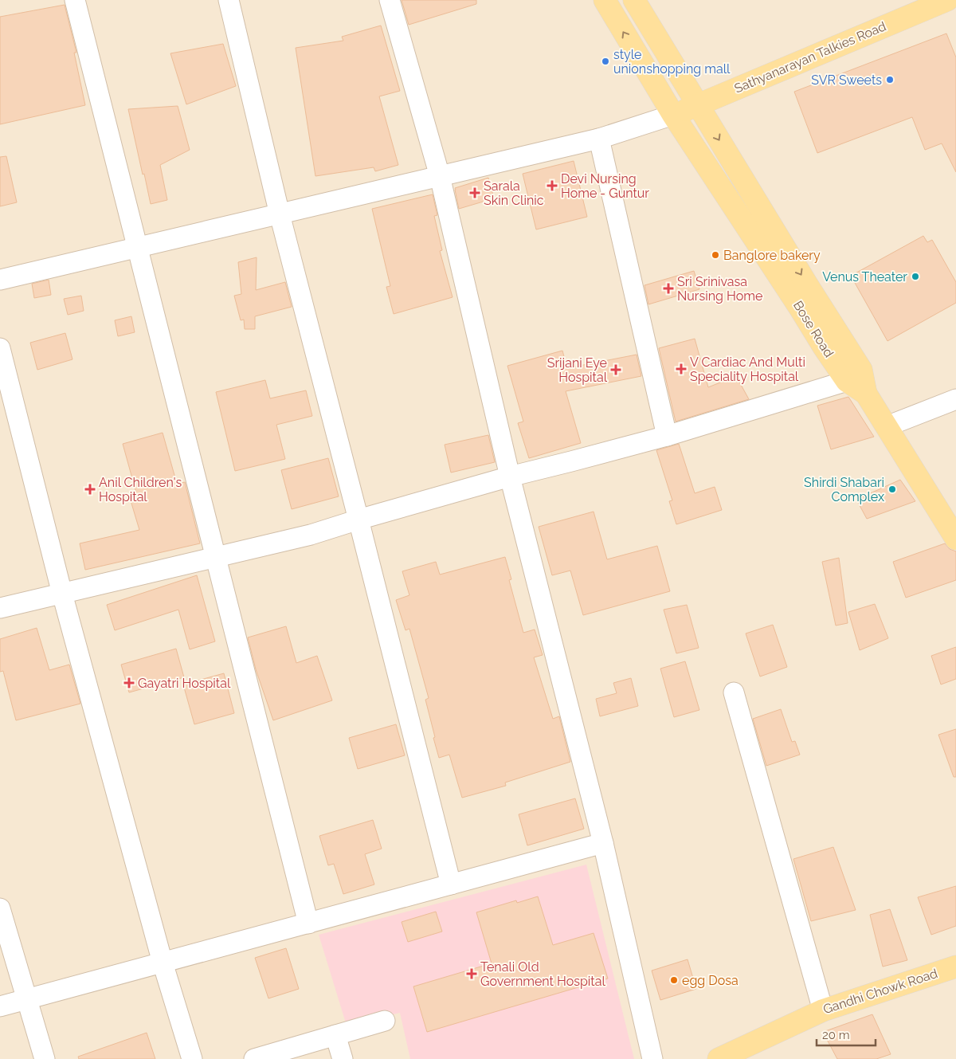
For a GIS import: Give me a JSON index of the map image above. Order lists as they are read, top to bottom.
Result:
{
  "streets": {
    "main road": ["Sathyanarayan Talkies Road", "Bose Road", "Gandhi Chowk Road"]
  },
  "crossings": [
    ["Sathyanarayan Talkies Road", "Bose Road"]
  ],
  "places": {
    "other": [
      "style unionshopping mall",
      "SVR Sweets",
      "Banglore bakery",
      "Venus Theater",
      "Shirdi Shabari Complex",
      "egg Dosa"
    ],
    "health": [
      "Devi Nursing Home - Guntur",
      "Sarala Skin Clinic",
      "Sri Srinivasa Nursing Home",
      "V Cardiac And Multi Speciality Hospital",
      "Srijani Eye Hospital",
      "Anil Children's Hospital",
      "Gayatri Hospital",
      "Tenali Old Government Hospital"
    ]
  },
  "scale_bar": "20 m"
}
